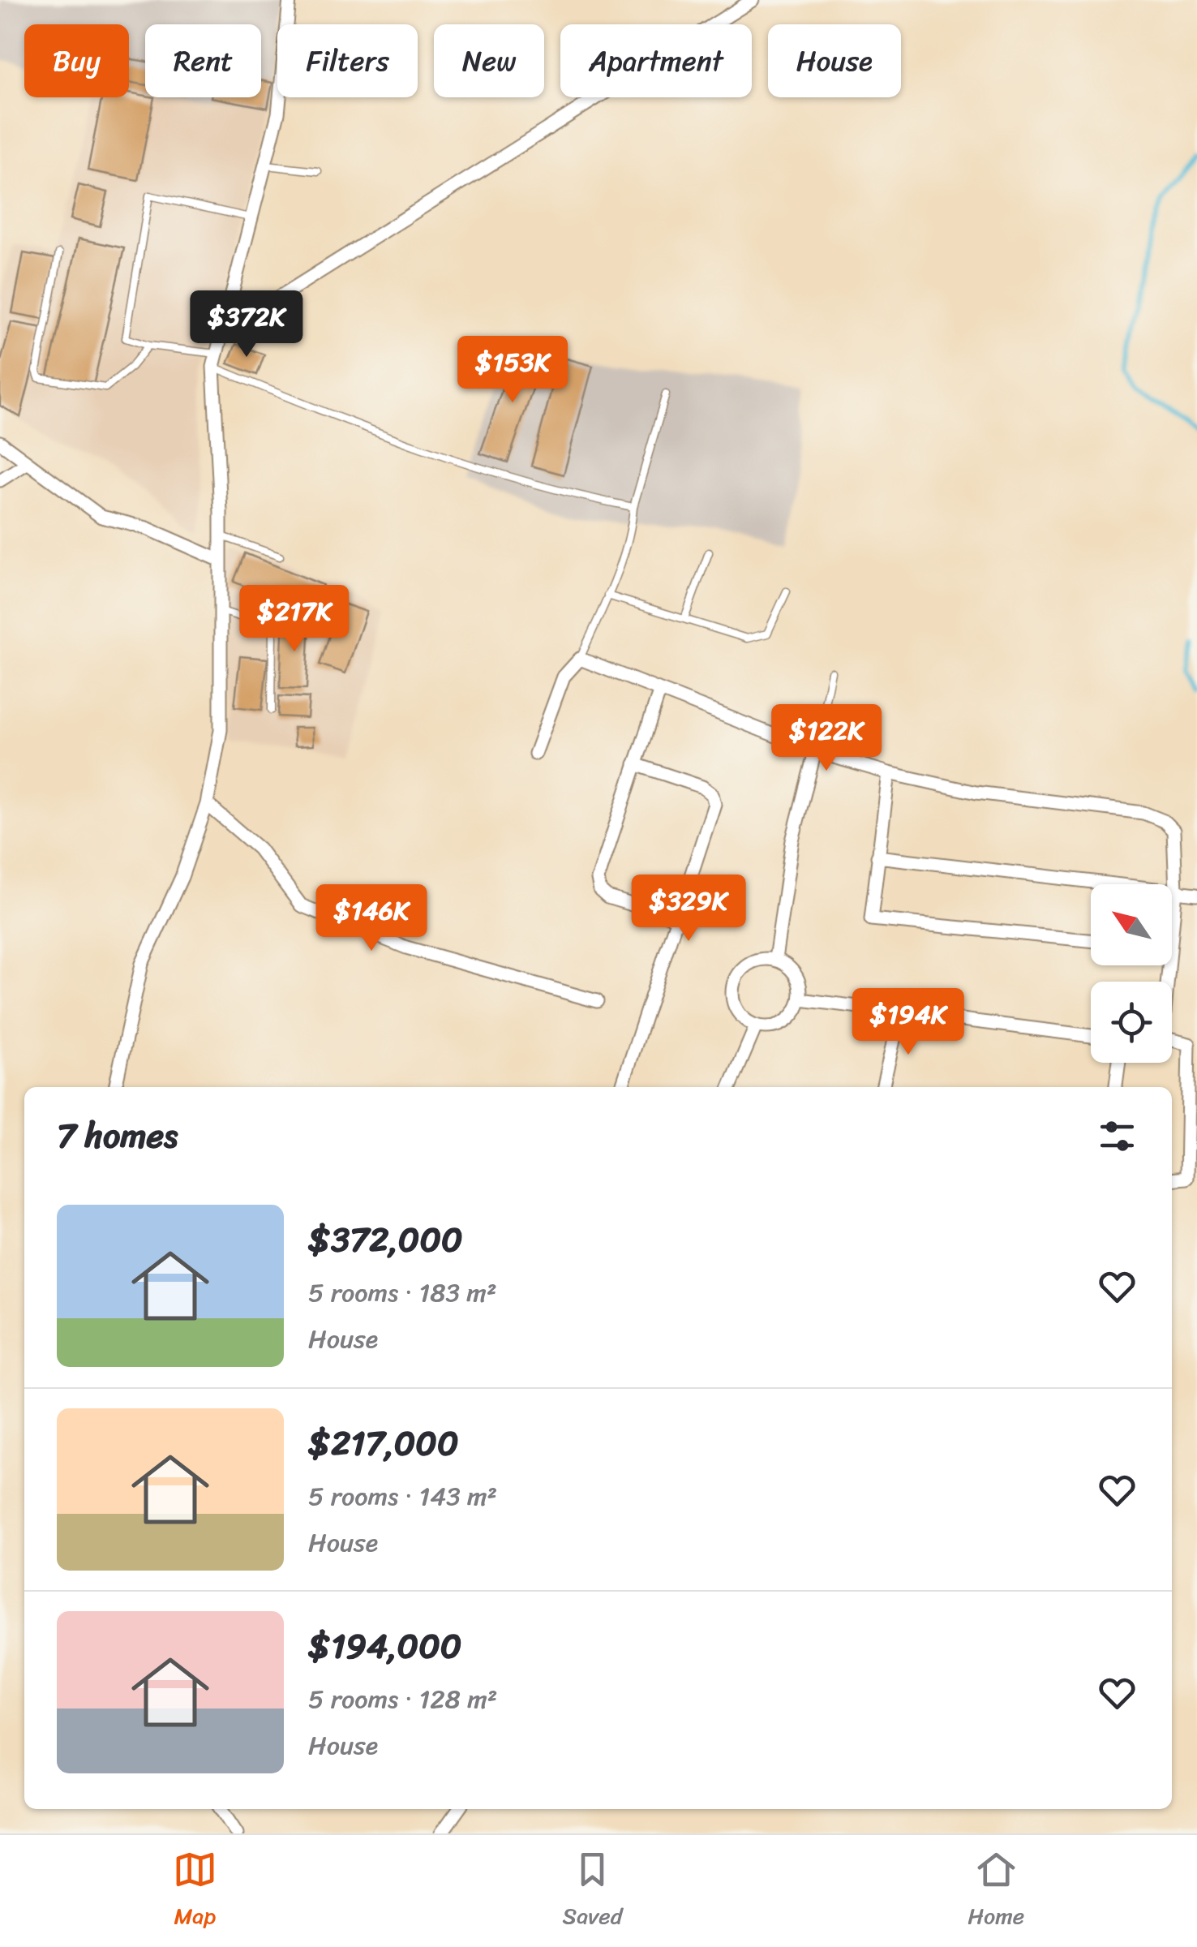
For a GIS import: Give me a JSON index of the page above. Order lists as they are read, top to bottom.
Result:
{
  "north": "top left",
  "page": {
    "chip": [
      "Buy",
      "Rent",
      "Filters",
      "New",
      "Apartment",
      "House"
    ],
    "price": [
      "$372K",
      "$153K",
      "$217K",
      "$122K",
      "$329K",
      "$146K",
      "$194K"
    ],
    "heading": "7 homes",
    "list": [
      {
        "name": "$372,000",
        "note": "5 rooms · 183 m² · House"
      },
      {
        "name": "$217,000",
        "note": "5 rooms · 143 m² · House"
      },
      {
        "name": "$194,000",
        "note": "5 rooms · 128 m² · House"
      }
    ],
    "tabs": ["Map", "Saved", "Home"]
  }
}
